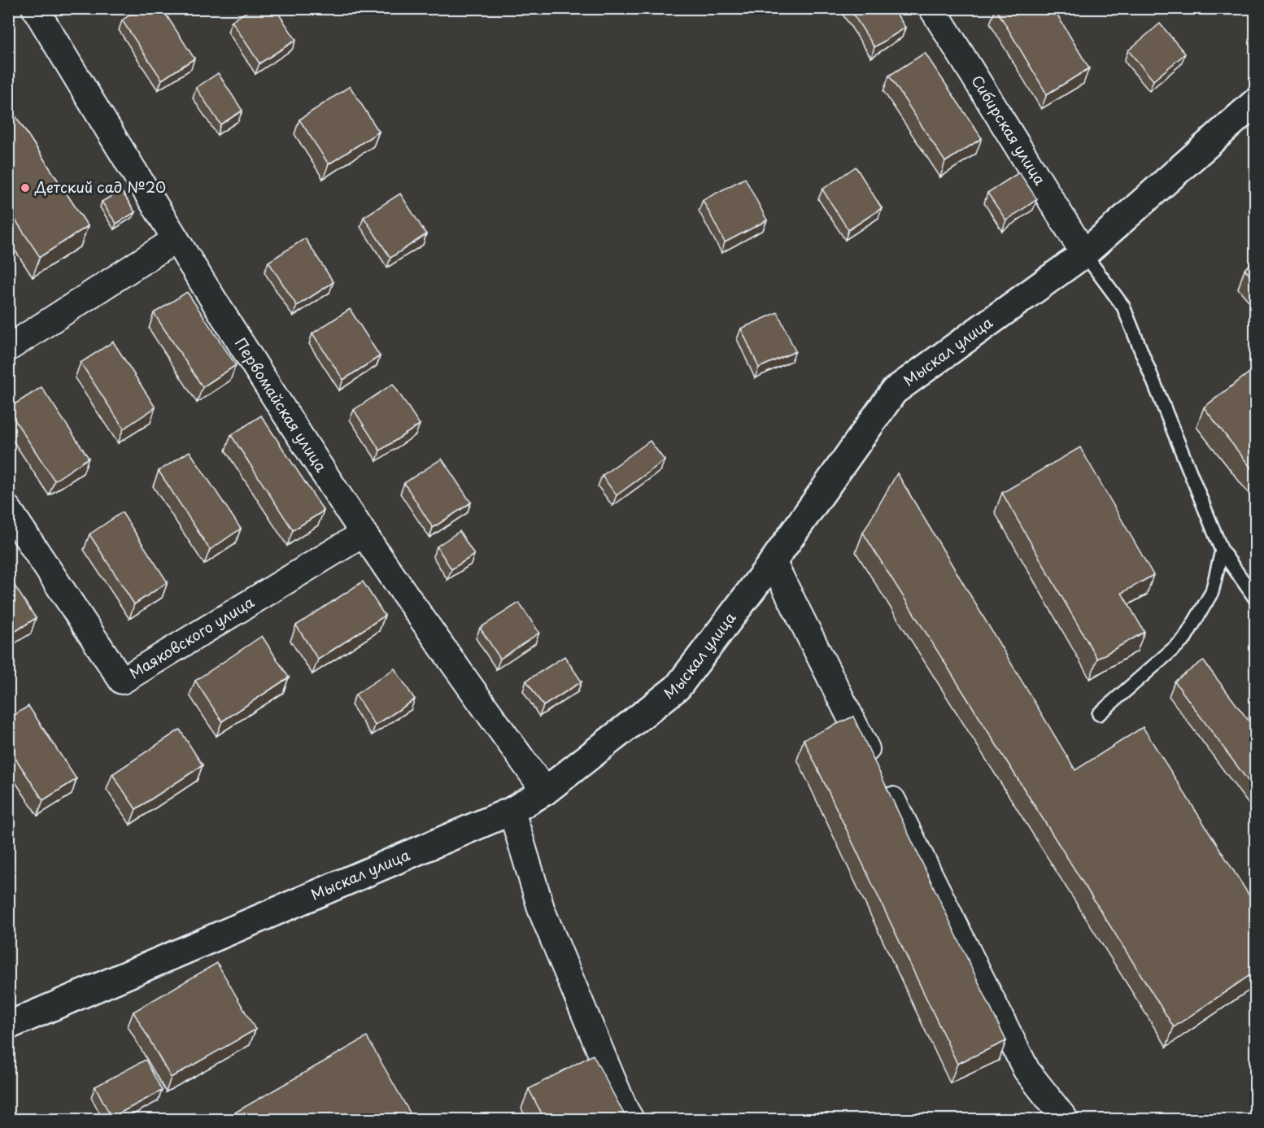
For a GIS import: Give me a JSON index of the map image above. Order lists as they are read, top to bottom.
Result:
{
  "streets": {
    "street": [
      "Сибирская улица",
      "Мыскал улица",
      "Первомайская улица",
      "Маяковского улица"
    ]
  },
  "crossings": [
    ["Сибирская улица", "Мыскал улица"],
    ["Мыскал улица", "Первомайская улица"],
    ["Первомайская улица", "Маяковского улица"]
  ],
  "places": ["Детский сад №20"]
}
